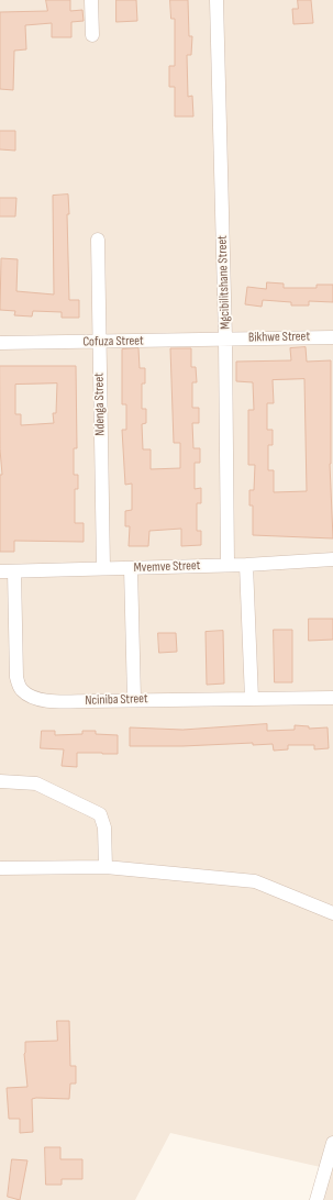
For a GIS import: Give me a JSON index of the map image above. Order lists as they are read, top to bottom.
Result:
{
  "streets": {
    "street": [
      "Mgcibilitshane Street",
      "Bikhwe Street",
      "Cofuza Street",
      "Ndenga Street",
      "Mvemve Street",
      "Nciniba Street"
    ]
  },
  "crossings": [
    ["Mgcibilitshane Street", "Bikhwe Street"],
    ["Mgcibilitshane Street", "Cofuza Street"],
    ["Mgcibilitshane Street", "Mvemve Street"],
    ["Bikhwe Street", "Cofuza Street"],
    ["Cofuza Street", "Ndenga Street"],
    ["Ndenga Street", "Mvemve Street"],
    ["Mvemve Street", "Nciniba Street"]
  ]
}
